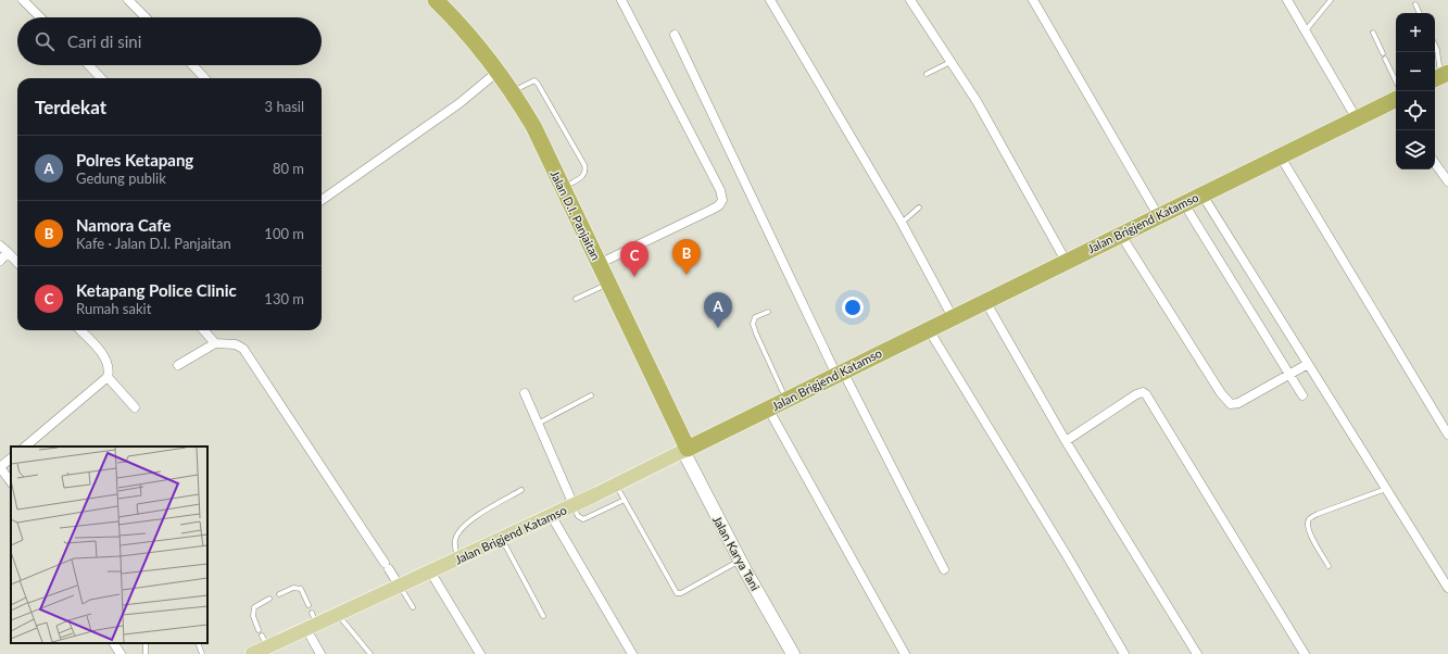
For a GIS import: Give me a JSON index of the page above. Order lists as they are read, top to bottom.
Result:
{
  "streets": {
    "highway": ["Jalan D.I. Panjaitan", "Jalan Brigjend Katamso"],
    "street": ["Jalan Karya Tani"]
  },
  "crossings": [
    ["Jalan D.I. Panjaitan", "Jalan Brigjend Katamso"],
    ["Jalan D.I. Panjaitan", "Jalan Karya Tani"],
    ["Jalan Brigjend Katamso", "Jalan Karya Tani"]
  ],
  "page": {
    "map_buttons": ["+", "−"],
    "search": "Cari di sini",
    "heading": ["Terdekat", "3 hasil"],
    "list": [
      {
        "mark": "A",
        "name": "Polres Ketapang",
        "note": "Gedung publik",
        "value": "80 m"
      },
      {
        "mark": "B",
        "name": "Namora Cafe",
        "note": "Kafe · Jalan D.I. Panjaitan",
        "value": "100 m"
      },
      {
        "mark": "C",
        "name": "Ketapang Police Clinic",
        "note": "Rumah sakit",
        "value": "130 m"
      }
    ],
    "pins": ["B", "C", "A"]
  }
}
